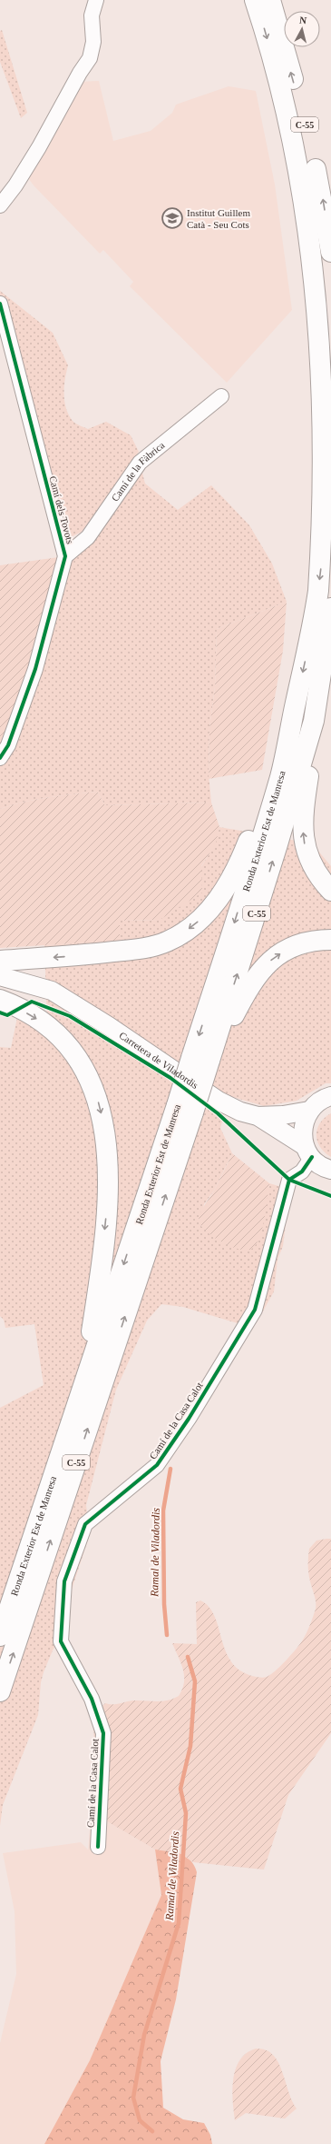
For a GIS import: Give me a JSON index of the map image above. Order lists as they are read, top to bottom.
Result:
{
  "streets": {
    "highway": ["C-55", "Ronda Exterior Est de Manresa"],
    "street": [
      "Camí de la Fàbrica",
      "Camí dels Tovots",
      "Carretera de Viladordis",
      "Camí de la Casa Calot"
    ]
  },
  "crossings": [
    ["Camí de la Fàbrica", "Camí dels Tovots"],
    ["Carretera de Viladordis", "Camí de la Casa Calot"]
  ],
  "water": ["Ramal de Viladordis"],
  "places": {
    "school or university": ["Institut Guillem Catà - Seu Cots"]
  },
  "north": "top"
}
